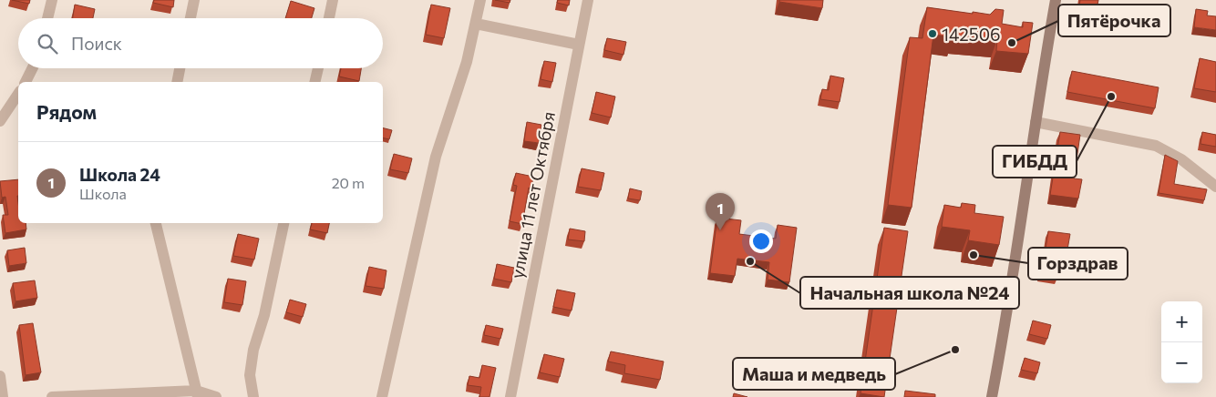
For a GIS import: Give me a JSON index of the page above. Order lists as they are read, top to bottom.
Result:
{
  "streets": {
    "street": ["улица 11 лет Октября"]
  },
  "places": [
    "142506",
    "Пятёрочка",
    "ГИБДД",
    "Горздрав",
    "Начальная школа №24",
    "Маша и медведь"
  ],
  "page": {
    "search": "Поиск",
    "heading": "Рядом",
    "list": [
      {
        "mark": "1",
        "name": "Школа 24",
        "note": "Школа",
        "value": "20 m"
      }
    ],
    "pins": "1",
    "map_buttons": ["+", "−"]
  }
}
